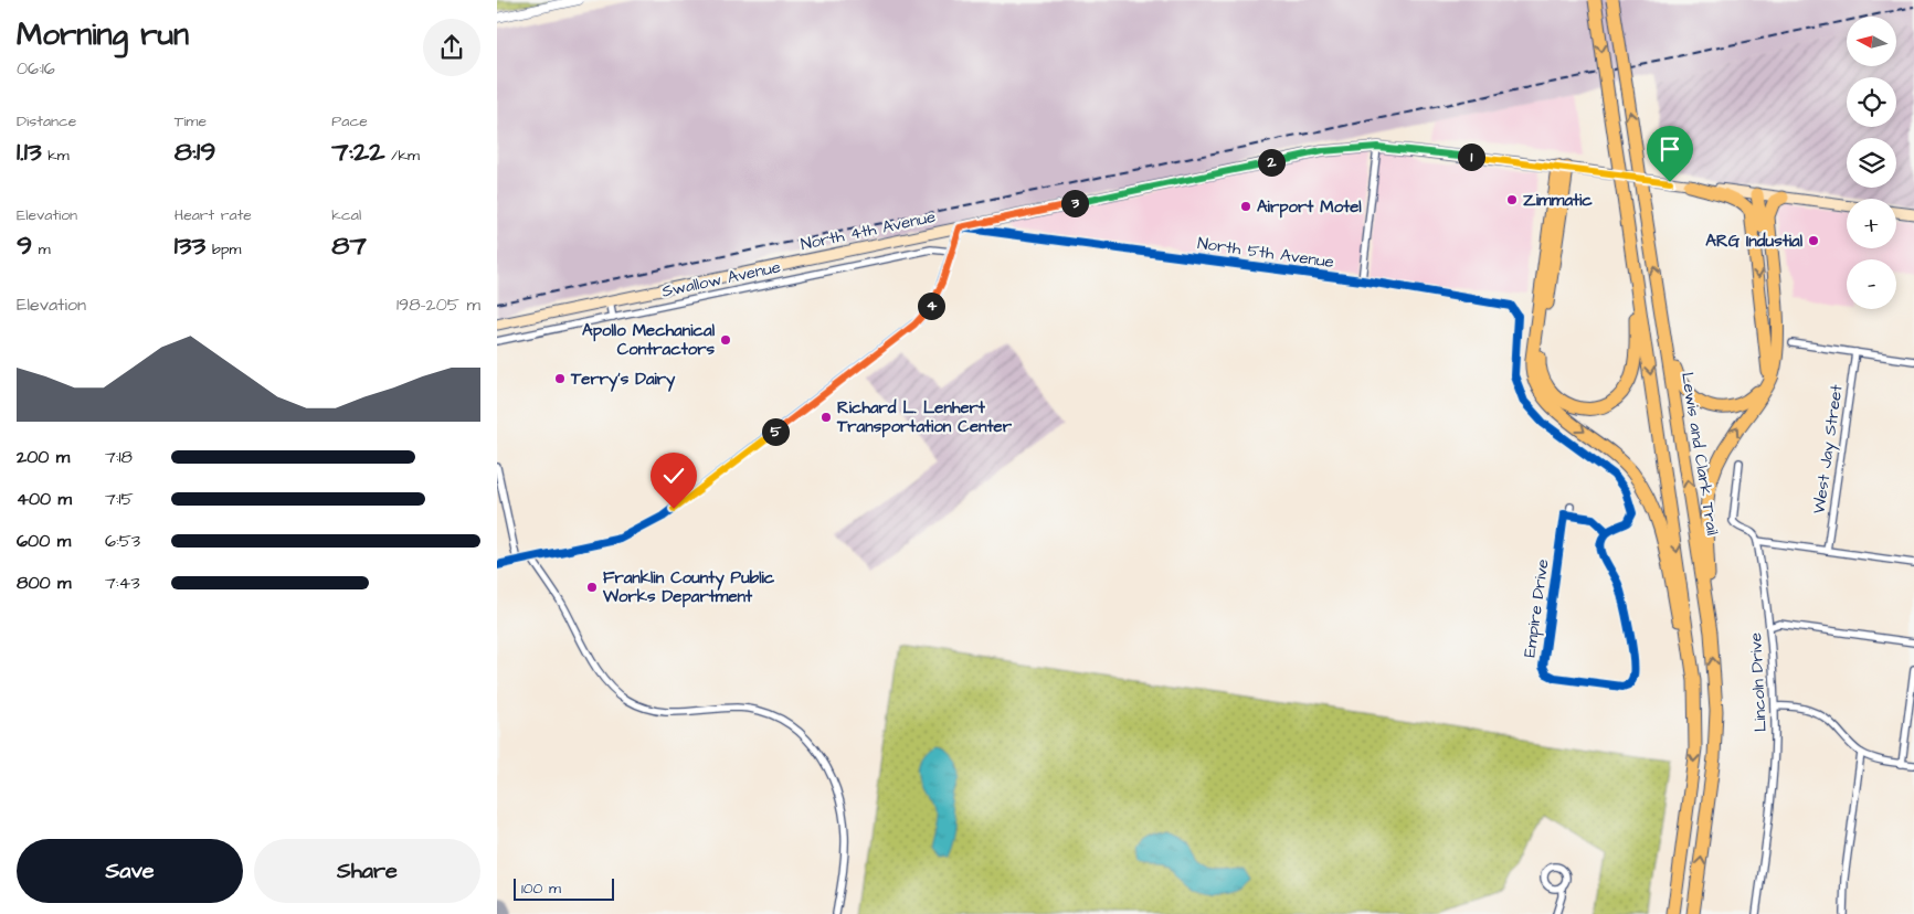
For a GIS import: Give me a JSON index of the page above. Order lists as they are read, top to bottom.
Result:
{
  "streets": {
    "highway": ["Lewis and Clark Trail"],
    "main road": ["North 4th Avenue"],
    "street": [
      "North 5th Avenue",
      "Swallow Avenue",
      "West Jay Street",
      "Empire Drive",
      "Lincoln Drive"
    ]
  },
  "crossings": [
    ["North 4th Avenue", "North 5th Avenue"],
    ["North 5th Avenue", "Empire Drive"]
  ],
  "places": [
    "Zimmatic",
    "Airport Motel",
    "ARG Industial",
    "Apollo Mechanical Contractors",
    "Terry's Dairy",
    "Richard L. Lenhert Transportation Center",
    "Franklin County Public Works Department"
  ],
  "scale_bar": "100 m",
  "north": "left",
  "page": {
    "heading": ["Morning run", "06:16"],
    "map_buttons": ["+", "−"],
    "stats": [
      ["Distance", "1.13 km"],
      ["Time", "8:19"],
      ["Pace", "7:22 /km"],
      ["Elevation", "9 m"],
      ["Heart rate", "133 bpm"],
      ["kcal", "87"]
    ],
    "pins": [
      "1",
      "2",
      "3",
      "4",
      "5"
    ],
    "chart": ["Elevation", "198–205 m"],
    "list": [
      {
        "name": "200 m",
        "note": "7:18"
      },
      {
        "name": "400 m",
        "note": "7:15"
      },
      {
        "name": "600 m",
        "note": "6:53"
      },
      {
        "name": "800 m",
        "note": "7:43"
      }
    ],
    "buttons": ["Save", "Share"],
    "scale": "100 m"
  }
}
